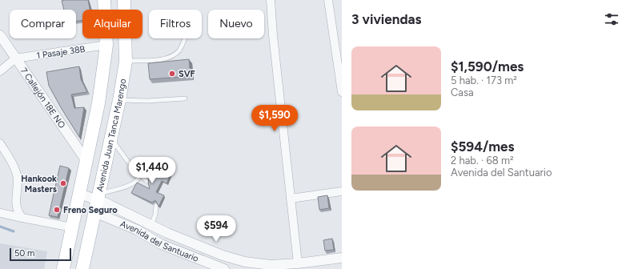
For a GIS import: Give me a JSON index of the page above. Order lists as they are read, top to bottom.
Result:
{
  "streets": {
    "main road": ["Avenida Juan Tanca Marengo"],
    "street": ["1 Pasaje 38B", "7 Callejón 18E NO", "Avenida del Santuario"]
  },
  "crossings": [
    ["1 Pasaje 38B", "7 Callejón 18E NO"],
    ["Avenida Juan Tanca Marengo", "Avenida del Santuario"]
  ],
  "places": ["SVF", "Hankook Masters", "Freno Seguro"],
  "scale_bar": "50 m",
  "page": {
    "heading": "3 viviendas",
    "chip": [
      "Comprar",
      "Alquilar",
      "Filtros",
      "Nuevo"
    ],
    "list": [
      {
        "name": "$1,590/mes",
        "note": "5 hab. · 173 m² · Casa"
      },
      {
        "name": "$594/mes",
        "note": "2 hab. · 68 m² · Avenida del Santuario"
      }
    ],
    "price": ["$1,590", "$1,440", "$594"],
    "scale": "50 m"
  }
}
